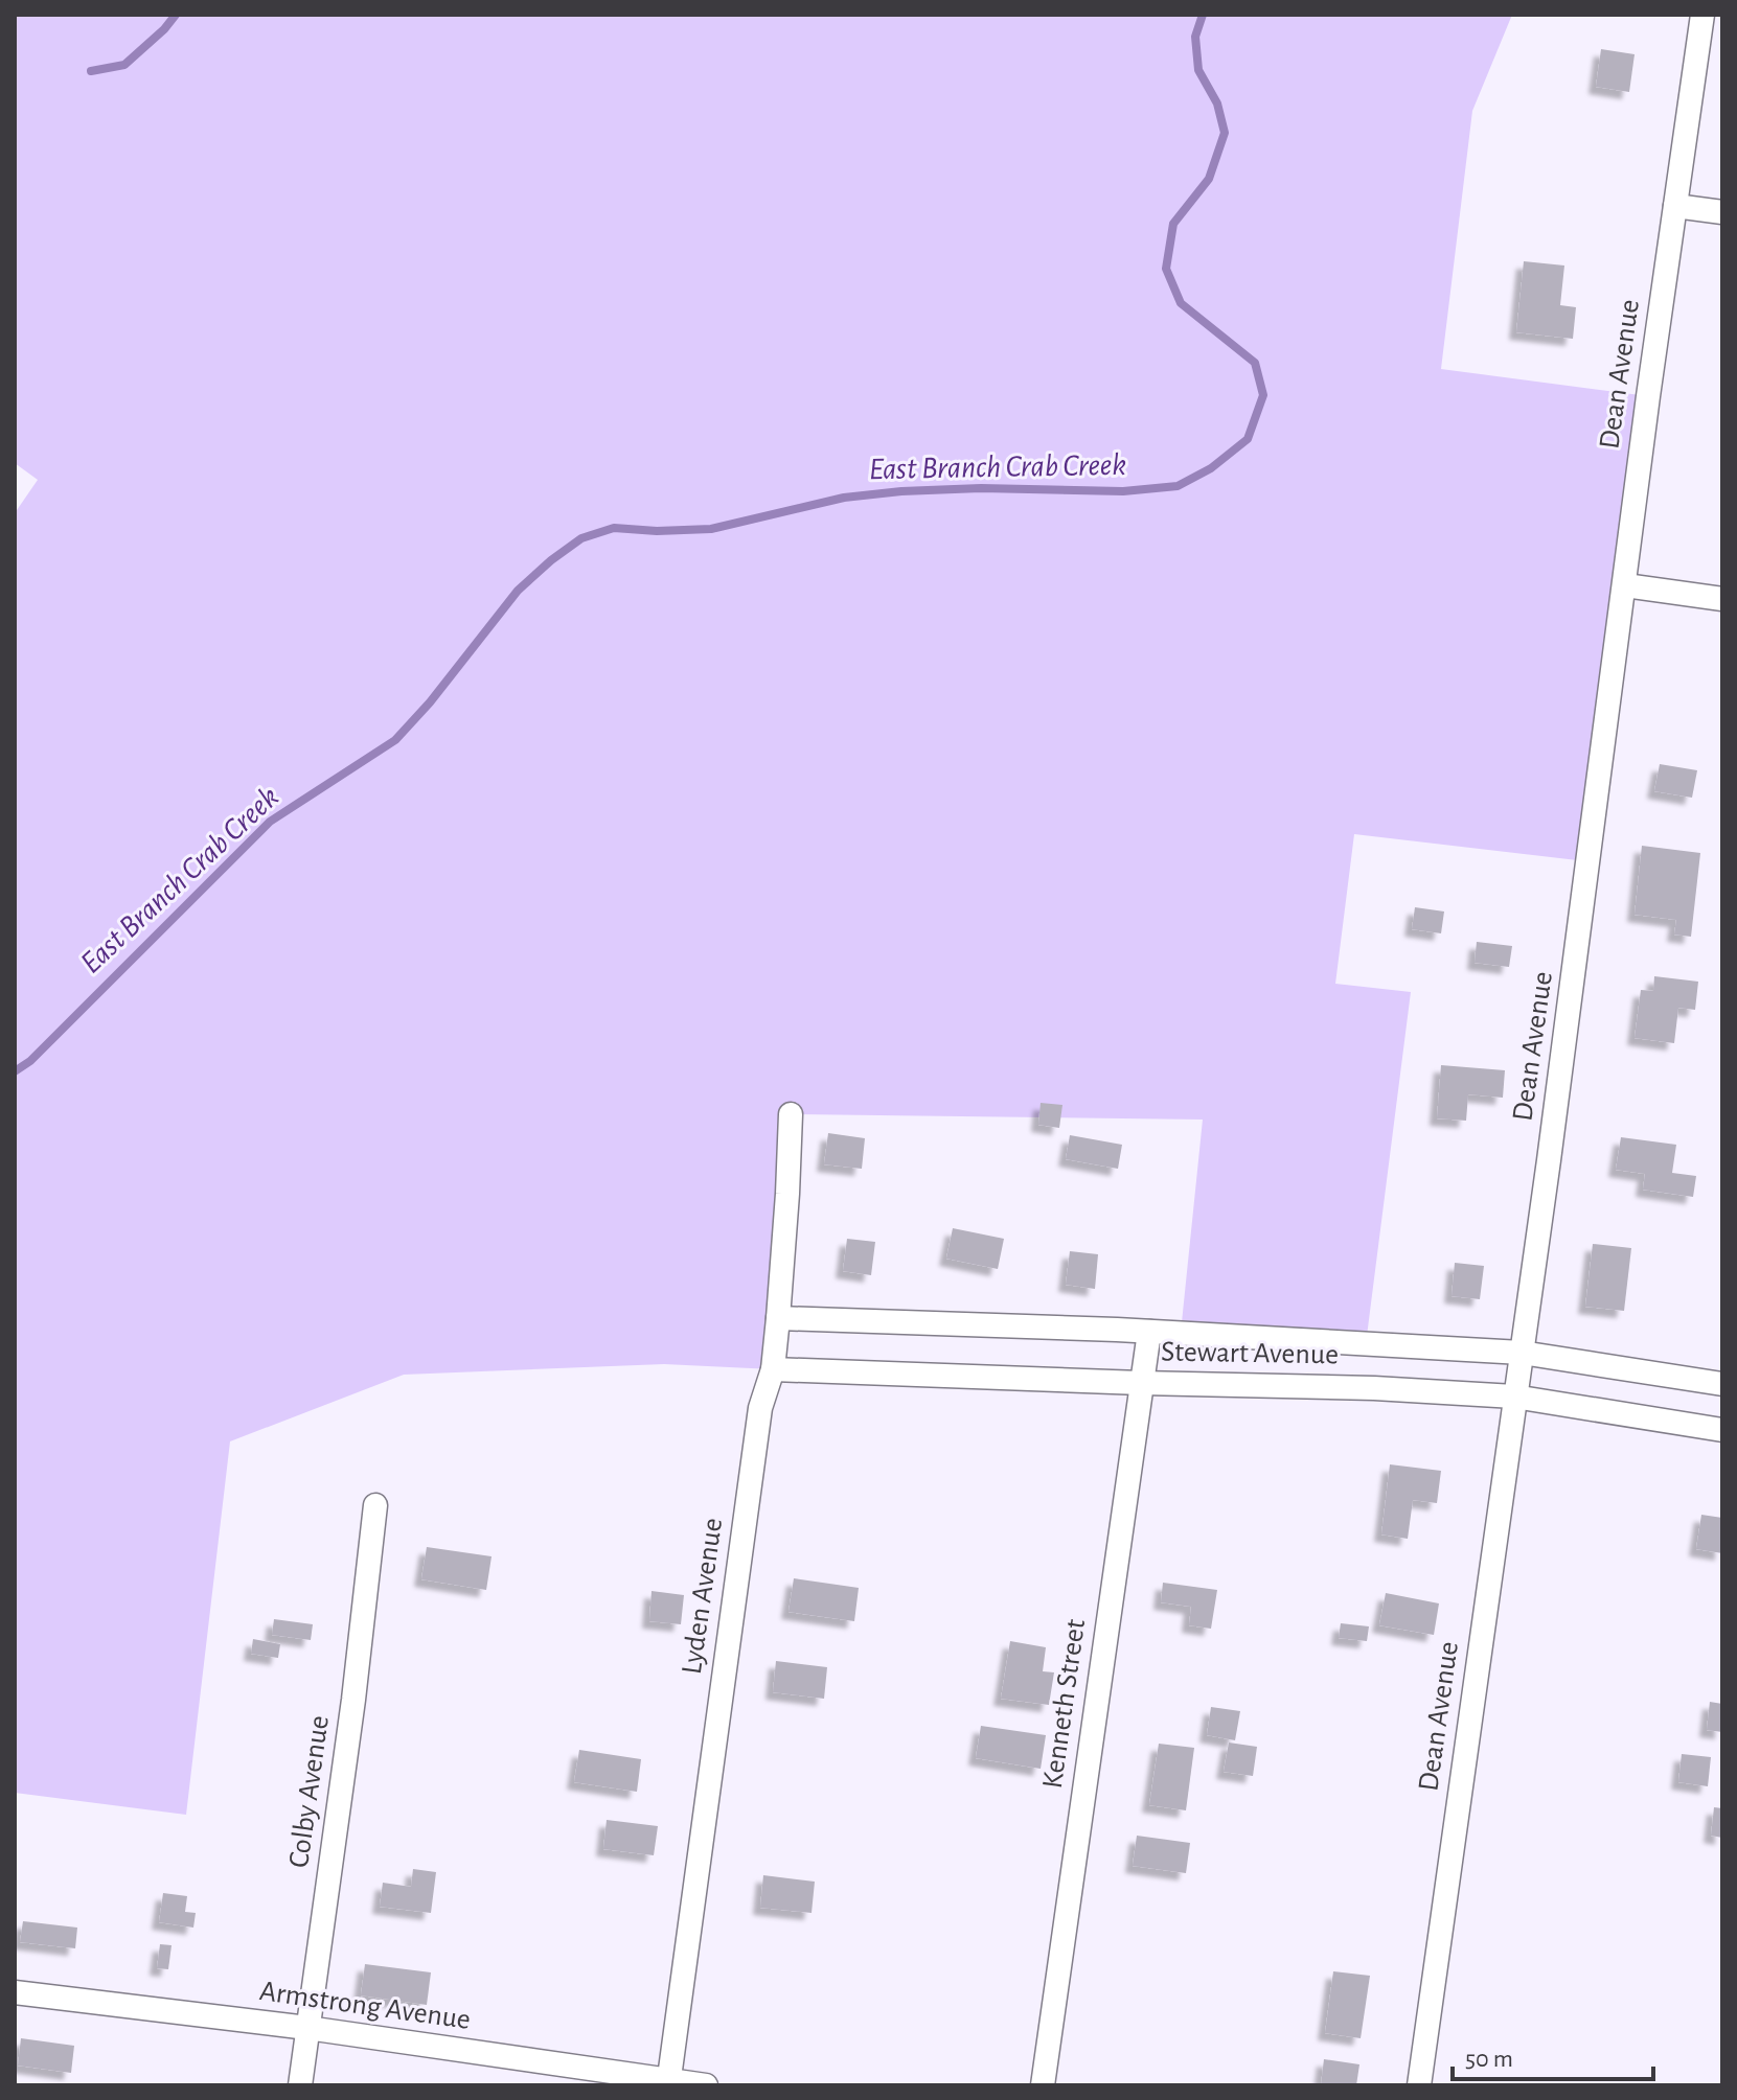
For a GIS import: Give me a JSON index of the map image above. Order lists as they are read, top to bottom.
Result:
{
  "streets": {
    "street": [
      "Dean Avenue",
      "Stewart Avenue",
      "Lyden Avenue",
      "Kenneth Street",
      "Colby Avenue",
      "Armstrong Avenue"
    ]
  },
  "crossings": [
    ["Dean Avenue", "Stewart Avenue"],
    ["Stewart Avenue", "Lyden Avenue"],
    ["Stewart Avenue", "Kenneth Street"],
    ["Lyden Avenue", "Armstrong Avenue"],
    ["Colby Avenue", "Armstrong Avenue"]
  ],
  "water": ["East Branch Crab Creek"],
  "scale_bar": "50 m"
}
